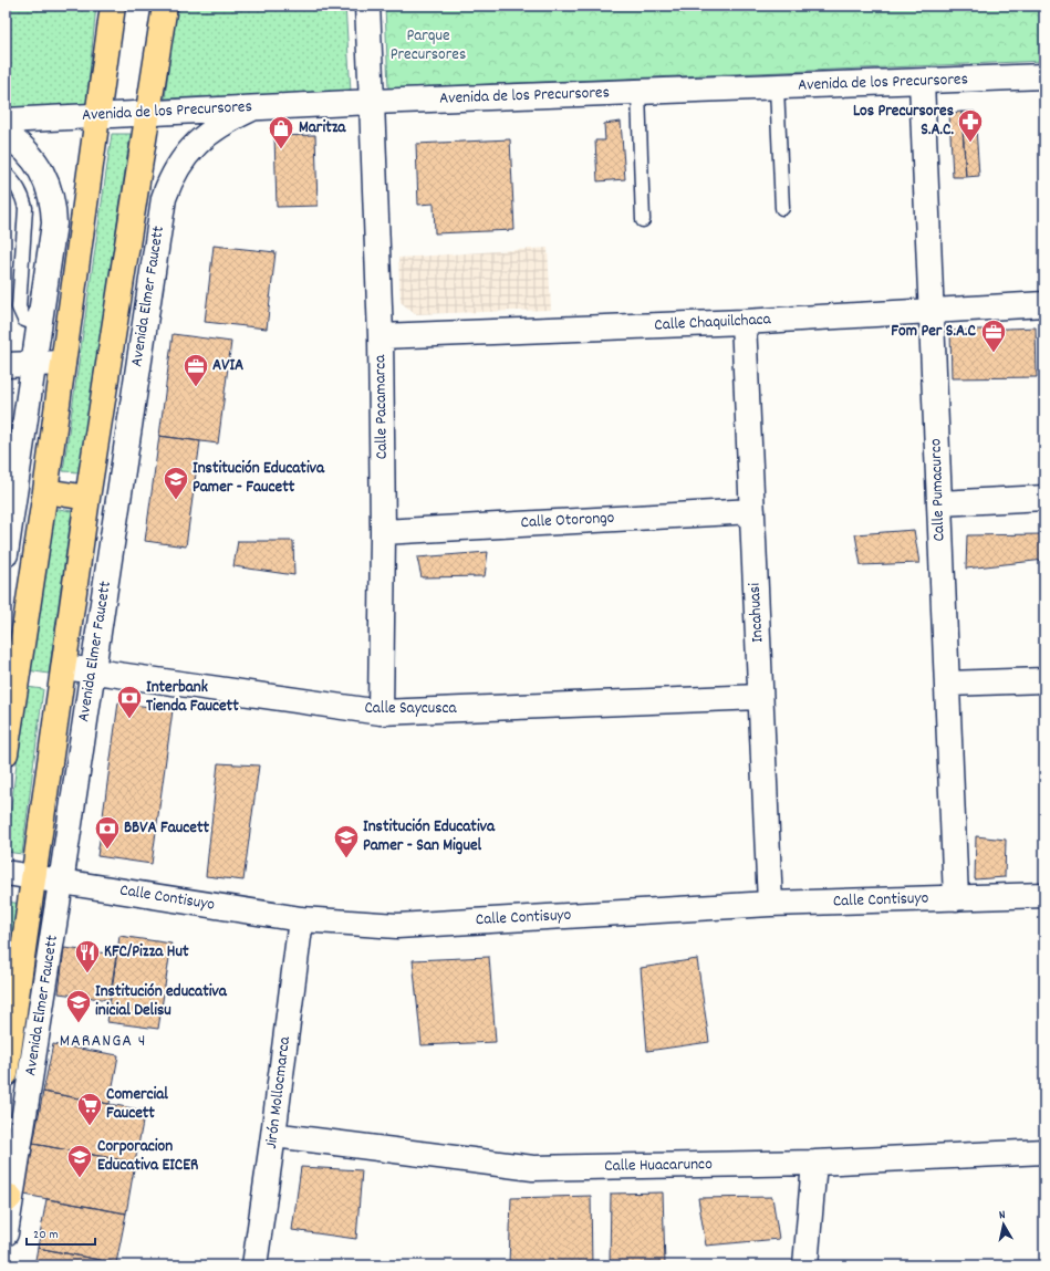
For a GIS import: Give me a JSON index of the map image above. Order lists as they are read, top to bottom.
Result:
{
  "streets": {
    "main road": ["Avenida Elmer Faucett"],
    "street": [
      "Avenida de los Precursores",
      "Calle Chaquilchaca",
      "Calle Pacamarca",
      "Calle Pumacurco",
      "Calle Otorongo",
      "Incahuasi",
      "Calle Saycusca",
      "Calle Contisuyo",
      "Jirón Mollocmarca",
      "Calle Huacarunco"
    ]
  },
  "crossings": [
    ["Avenida de los Precursores", "Avenida Elmer Faucett"],
    ["Avenida de los Precursores", "Calle Pacamarca"],
    ["Avenida de los Precursores", "Calle Pumacurco"],
    ["Avenida Elmer Faucett", "Calle Saycusca"],
    ["Avenida Elmer Faucett", "Calle Contisuyo"],
    ["Calle Chaquilchaca", "Calle Pacamarca"],
    ["Calle Chaquilchaca", "Calle Pumacurco"],
    ["Calle Chaquilchaca", "Incahuasi"],
    ["Calle Pacamarca", "Calle Otorongo"],
    ["Calle Pacamarca", "Calle Saycusca"],
    ["Calle Pumacurco", "Calle Contisuyo"],
    ["Calle Otorongo", "Incahuasi"],
    ["Incahuasi", "Calle Saycusca"],
    ["Incahuasi", "Calle Contisuyo"],
    ["Calle Contisuyo", "Jirón Mollocmarca"],
    ["Jirón Mollocmarca", "Calle Huacarunco"]
  ],
  "districts": ["MARANGA 4"],
  "parks": ["Parque Precursores"],
  "places": {
    "pharmacy": ["Los Precursores S.A.C."],
    "shop": ["Maritza"],
    "office": ["Fom Per S.A.C", "AVIA"],
    "school or university": [
      "Institución Educativa Pamer - Faucett",
      "Institución Educativa Pamer - San Miguel",
      "Institución educativa inicial Delisu",
      "Corporacion Educativa EICER"
    ],
    "bank": ["Interbank Tienda Faucett", "BBVA Faucett"],
    "restaurant": ["KFC/Pizza Hut"],
    "supermarket": ["Comercial Faucett"]
  },
  "scale_bar": "20 m",
  "north": "top"
}
